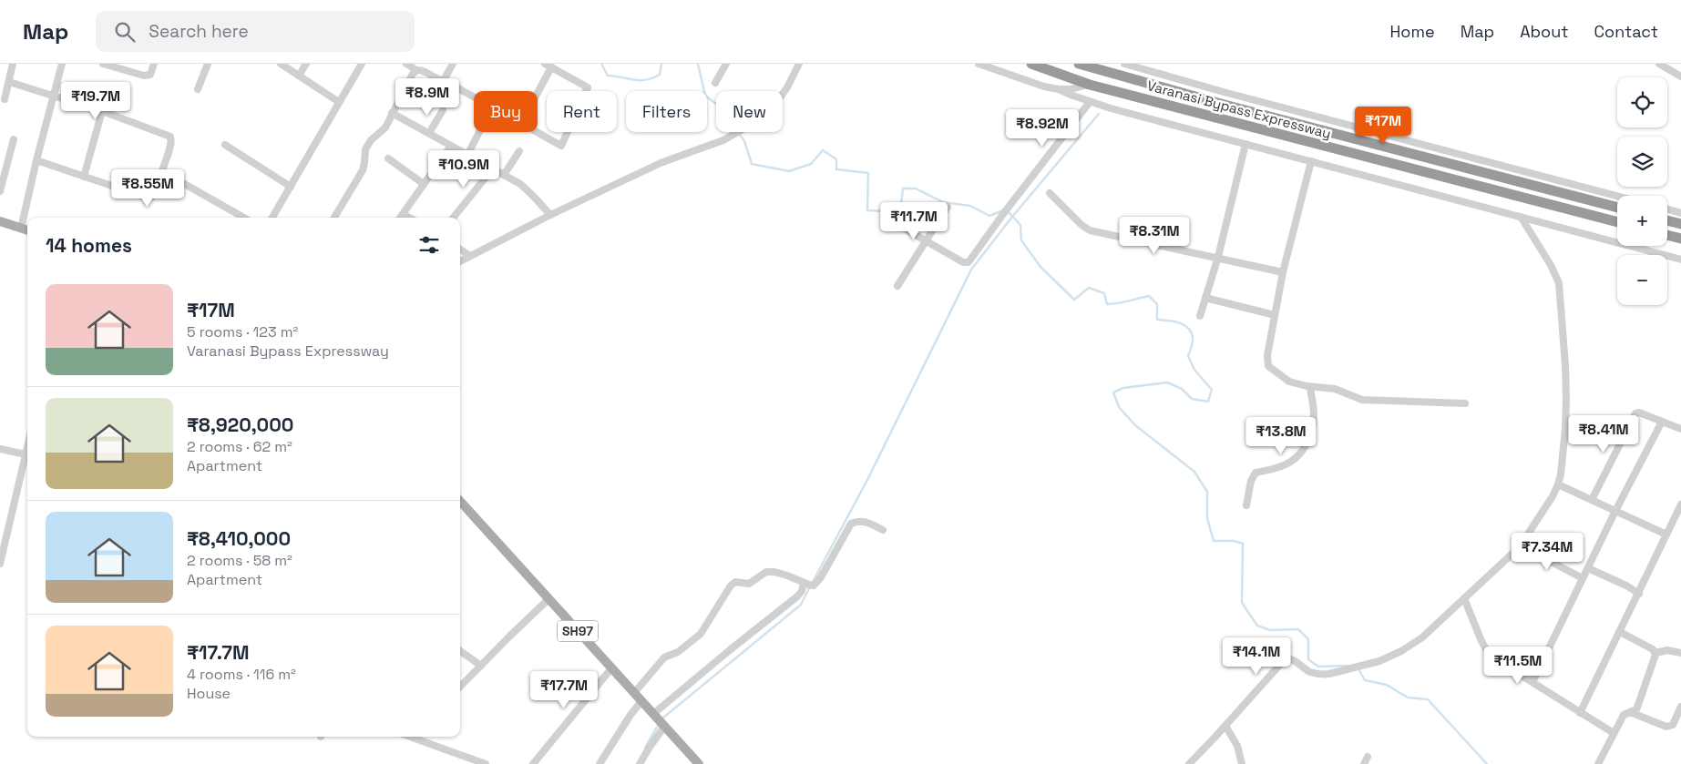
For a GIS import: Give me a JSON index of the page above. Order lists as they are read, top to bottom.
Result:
{
  "streets": {
    "highway": ["Varanasi Bypass Expressway"],
    "main road": ["SH97"]
  },
  "page": {
    "header": "Map",
    "search": "Search here",
    "nav": [
      "Home",
      "Map",
      "About",
      "Contact"
    ],
    "map_buttons": ["+", "−"],
    "price": [
      "₹8.9M",
      "₹19.7M",
      "₹17M",
      "₹8.92M",
      "₹10.9M",
      "₹8.55M",
      "₹11.7M",
      "₹8.31M",
      "₹8.41M",
      "₹13.8M",
      "₹7.34M",
      "₹14.1M",
      "₹11.5M",
      "₹17.7M"
    ],
    "chip": [
      "Buy",
      "Rent",
      "Filters",
      "New"
    ],
    "heading": "14 homes",
    "list": [
      {
        "name": "₹17M",
        "note": "5 rooms · 123 m² · Varanasi Bypass Expressway"
      },
      {
        "name": "₹8,920,000",
        "note": "2 rooms · 62 m² · Apartment"
      },
      {
        "name": "₹8,410,000",
        "note": "2 rooms · 58 m² · Apartment"
      },
      {
        "name": "₹17.7M",
        "note": "4 rooms · 116 m² · House"
      }
    ]
  }
}
